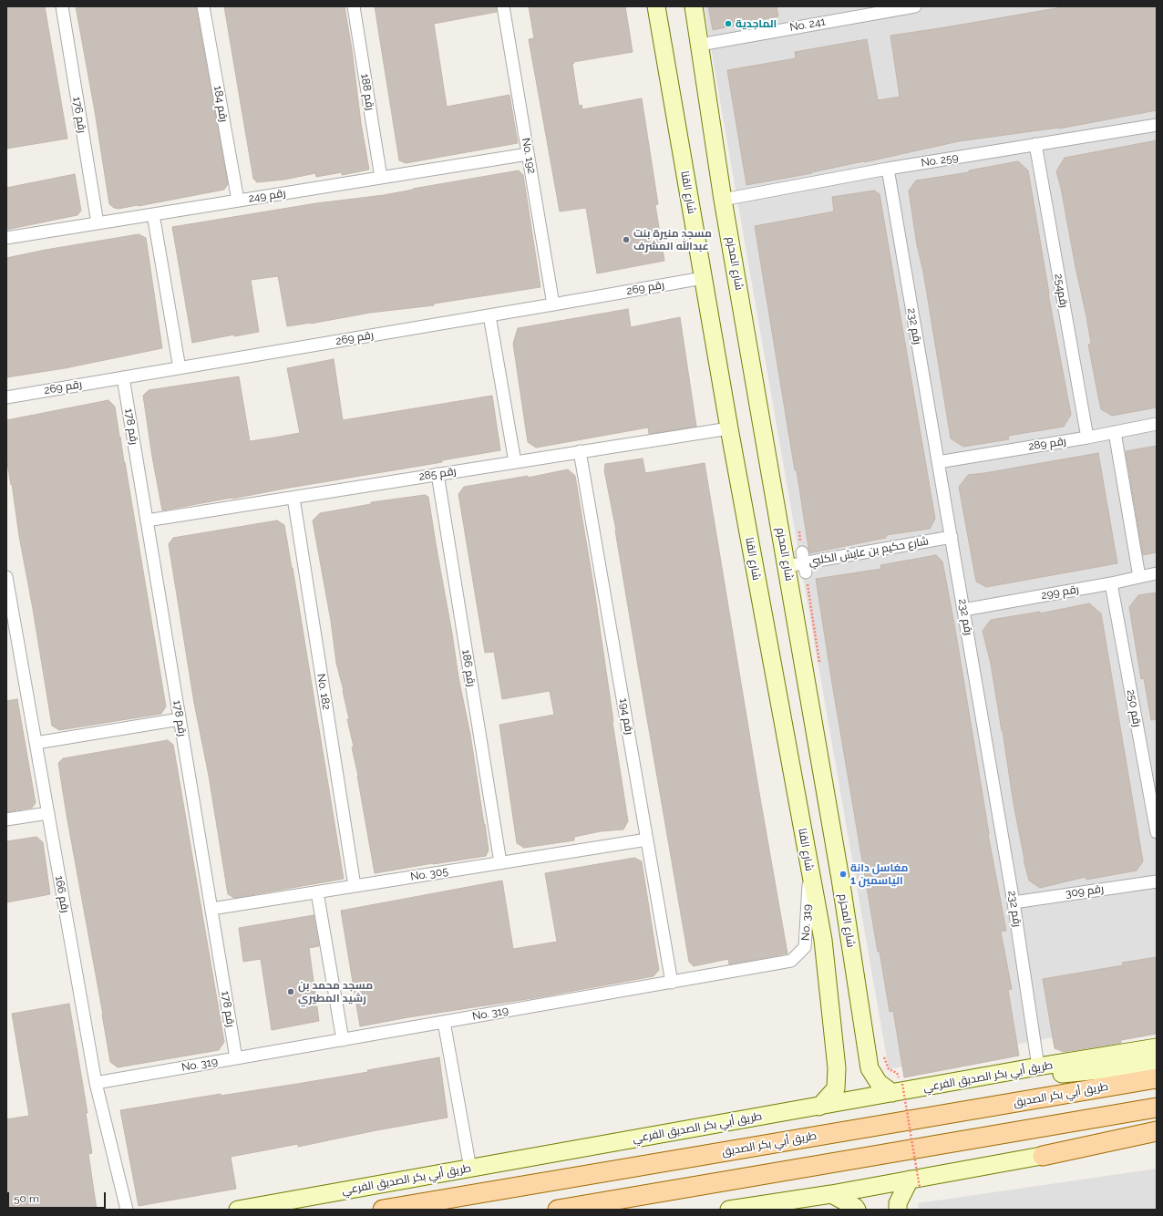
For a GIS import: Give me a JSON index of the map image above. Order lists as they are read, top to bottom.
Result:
{
  "streets": {
    "main road": ["طريق أبي بكر الصديق"],
    "street": [
      "No. 241",
      "رقم 188",
      "رقم 184",
      "رقم 176",
      "No. 192",
      "No. 259",
      "شارع القنا",
      "رقم 249",
      "شارع المحزم",
      "رقم 269",
      "رقم254",
      "رقم 232",
      "رقم 178",
      "رقم 289",
      "رقم 285",
      "شارع حكيم بن عايش الكلبي",
      "رقم 299",
      "رقم 186",
      "No. 182",
      "رقم 250",
      "رقم 194",
      "No. 305",
      "رقم 309",
      "رقم 166",
      "No. 319",
      "طريق أبي بكر الصديق الفرعي"
    ]
  },
  "crossings": [
    ["No. 241", "شارع المحزم"],
    ["رقم 188", "رقم 249"],
    ["رقم 184", "رقم 249"],
    ["رقم 176", "رقم 249"],
    ["No. 192", "رقم 249"],
    ["No. 192", "رقم 269"],
    ["No. 259", "شارع المحزم"],
    ["No. 259", "رقم254"],
    ["No. 259", "رقم 232"],
    ["شارع القنا", "رقم 269"],
    ["شارع القنا", "رقم 285"],
    ["شارع القنا", "No. 319"],
    ["شارع القنا", "طريق أبي بكر الصديق الفرعي"],
    ["شارع المحزم", "شارع حكيم بن عايش الكلبي"],
    ["شارع المحزم", "طريق أبي بكر الصديق الفرعي"],
    ["رقم 269", "رقم 178"],
    ["رقم254", "رقم 289"],
    ["رقم 232", "رقم 289"],
    ["رقم 232", "شارع حكيم بن عايش الكلبي"],
    ["رقم 232", "رقم 299"],
    ["رقم 232", "رقم 309"],
    ["رقم 232", "طريق أبي بكر الصديق الفرعي"],
    ["رقم 178", "رقم 285"],
    ["رقم 178", "No. 305"],
    ["رقم 178", "No. 319"],
    ["رقم 285", "رقم 186"],
    ["رقم 285", "No. 182"],
    ["رقم 285", "رقم 194"],
    ["رقم 299", "رقم 250"],
    ["رقم 186", "No. 305"],
    ["No. 182", "No. 305"],
    ["رقم 194", "No. 305"],
    ["رقم 194", "No. 319"],
    ["رقم 166", "No. 319"]
  ],
  "places": [
    "الماجدية",
    "مسجد منيرة بنت عبدالله المشرف",
    "مغاسل دانة الياسمين 1",
    "مسجد محمد بن رشيد المطيري"
  ],
  "scale_bar": "50 m"
}
